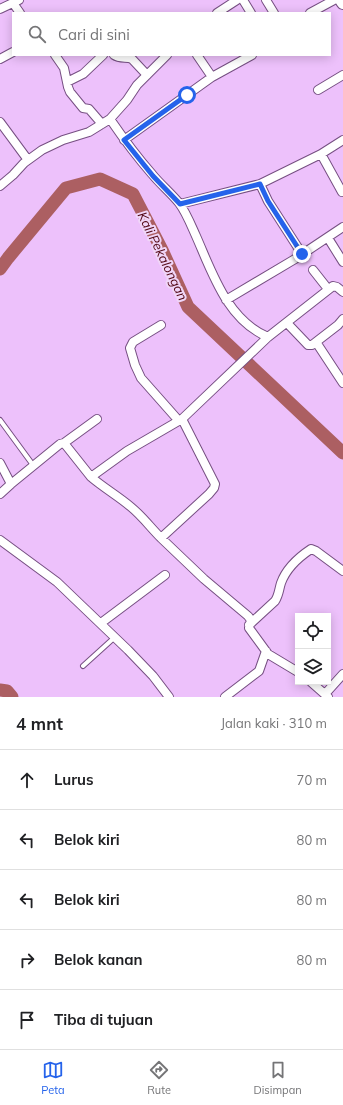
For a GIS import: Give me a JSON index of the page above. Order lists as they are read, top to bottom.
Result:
{
  "water": ["Kali Pekalongan"],
  "page": {
    "search": "Cari di sini",
    "heading": ["4 mnt", "Jalan kaki · 310 m"],
    "list": [
      ["Lurus", "70 m"],
      ["Belok kiri", "80 m"],
      ["Belok kiri", "80 m"],
      ["Belok kanan", "80 m"],
      "Tiba di tujuan"
    ],
    "nav": ["Peta", "Rute", "Disimpan"]
  }
}
